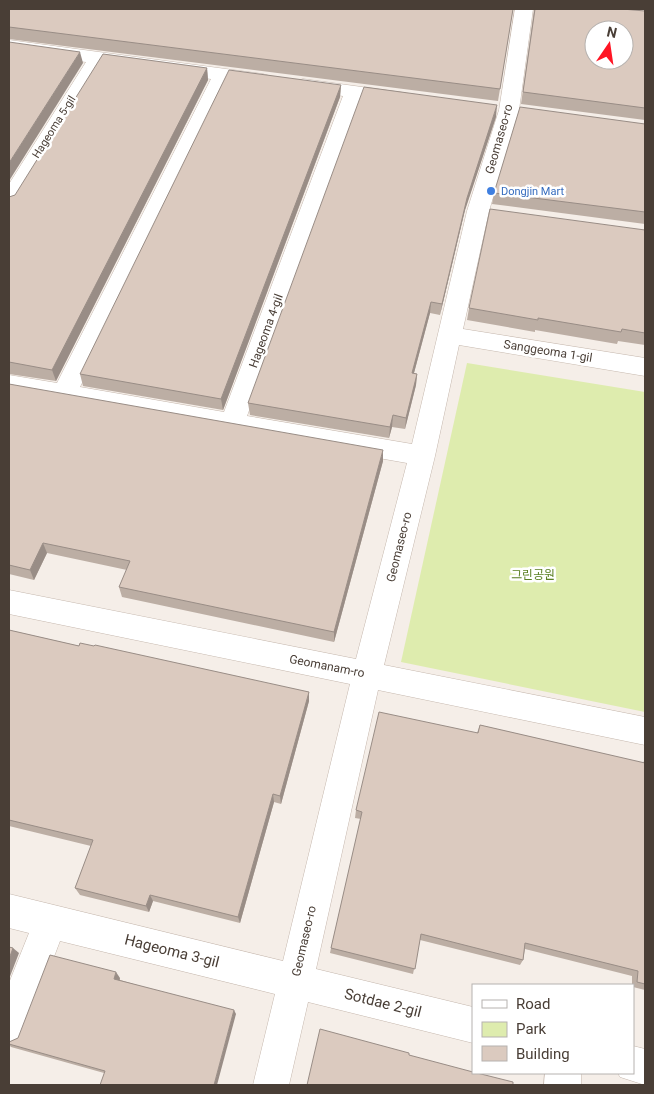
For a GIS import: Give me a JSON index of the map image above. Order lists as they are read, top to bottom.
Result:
{
  "streets": {
    "street": [
      "Hageoma 5-gil",
      "Geomaseo-ro",
      "Hageoma 4-gil",
      "Sanggeoma 1-gil",
      "Geomanam-ro",
      "Hageoma 3-gil",
      "Sotdae 2-gil"
    ]
  },
  "crossings": [
    ["Geomaseo-ro", "Sanggeoma 1-gil"],
    ["Geomaseo-ro", "Geomanam-ro"],
    ["Geomaseo-ro", "Hageoma 3-gil"],
    ["Geomaseo-ro", "Sotdae 2-gil"],
    ["Hageoma 3-gil", "Sotdae 2-gil"]
  ],
  "parks": ["그린공원"],
  "places": ["Dongjin Mart"],
  "legend": ["Road", "Park", "Building"],
  "north": "top"
}
